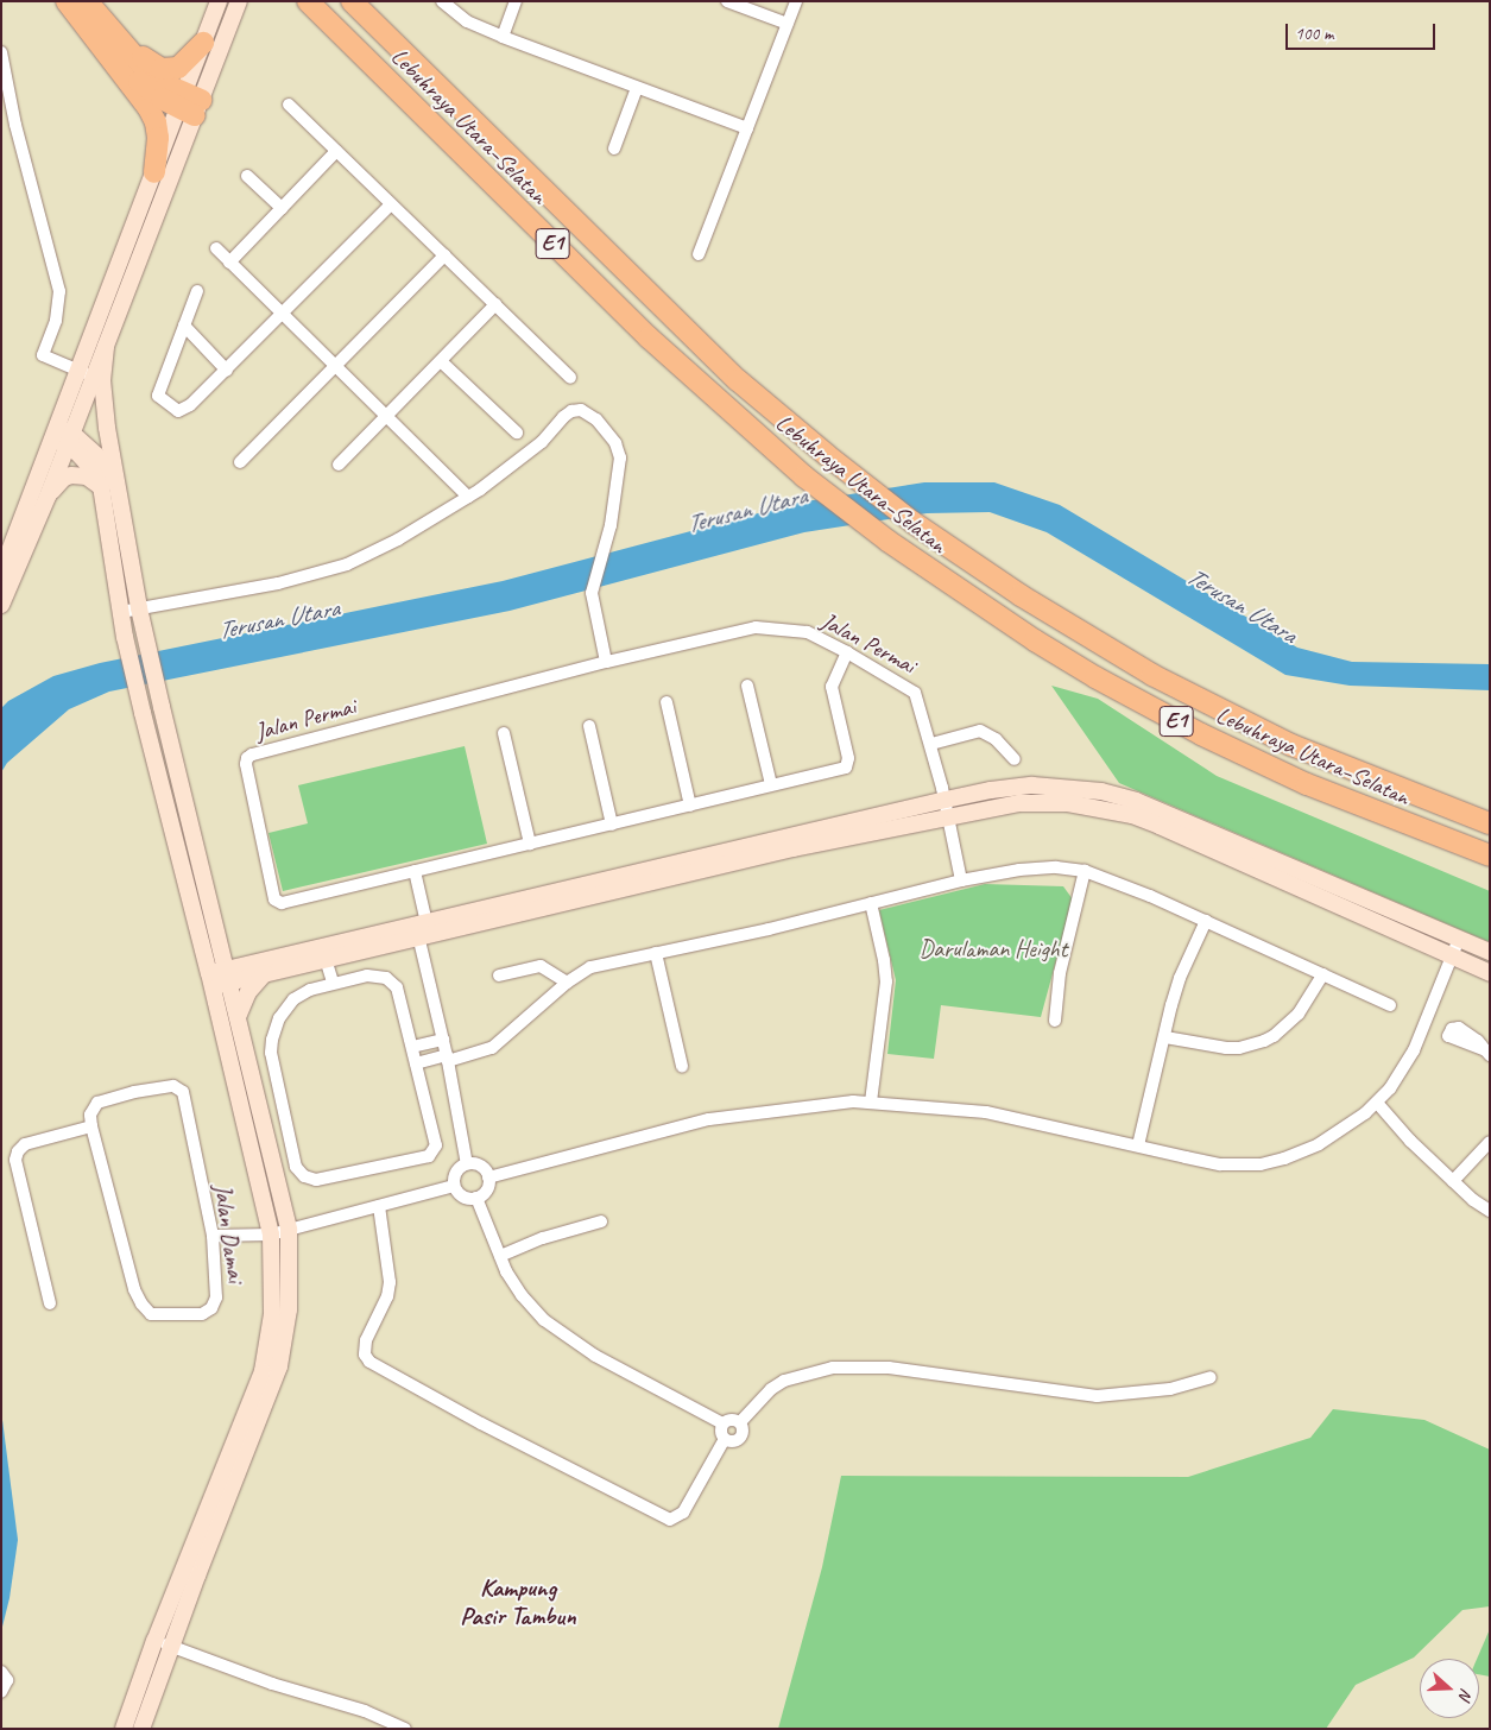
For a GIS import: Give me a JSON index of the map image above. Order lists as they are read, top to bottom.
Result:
{
  "streets": {
    "highway": ["Lebuhraya Utara–Selatan", "E1"],
    "street": ["Jalan Permai", "Jalan Damai"]
  },
  "districts": ["Kampung Pasir Tambun"],
  "water": ["Terusan Utara"],
  "parks": ["Darulaman Height"],
  "scale_bar": "100 m",
  "north": "right"
}
